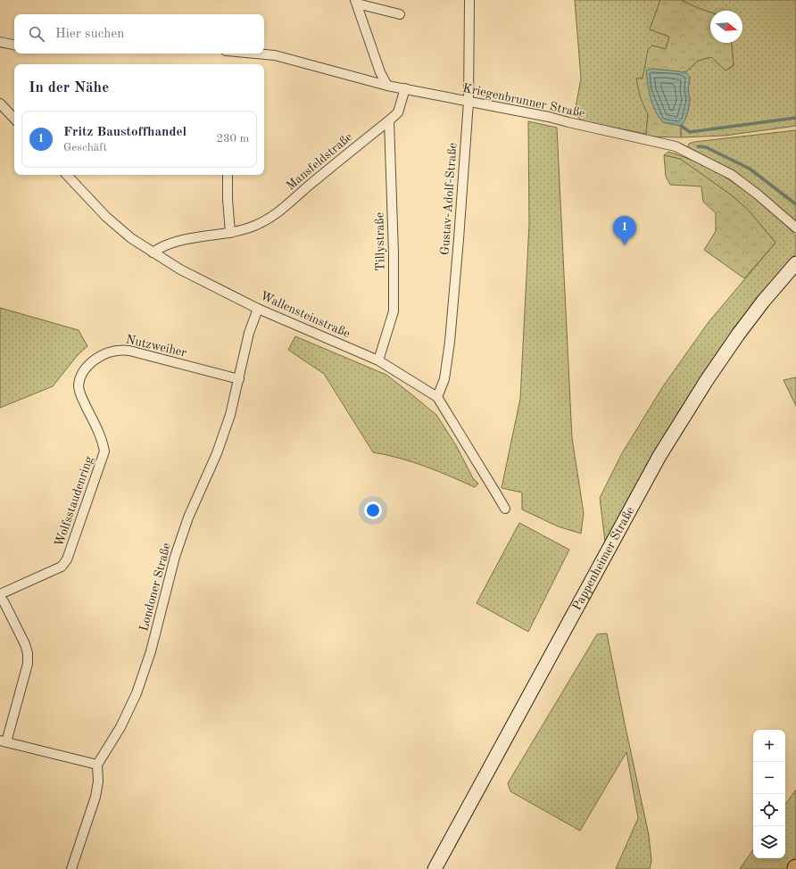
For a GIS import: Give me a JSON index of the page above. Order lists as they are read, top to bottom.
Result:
{
  "streets": {
    "street": [
      "Kriegenbrunner Straße",
      "Mansfeldstraße",
      "Gustav-Adolf-Straße",
      "Tillystraße",
      "Wallensteinstraße",
      "Nutzweiher",
      "Wolfsstaudenring",
      "Pappenheimer Straße",
      "Londoner Straße"
    ]
  },
  "crossings": [
    ["Kriegenbrunner Straße", "Mansfeldstraße"],
    ["Kriegenbrunner Straße", "Gustav-Adolf-Straße"],
    ["Mansfeldstraße", "Tillystraße"],
    ["Mansfeldstraße", "Wallensteinstraße"],
    ["Gustav-Adolf-Straße", "Wallensteinstraße"],
    ["Tillystraße", "Wallensteinstraße"],
    ["Wallensteinstraße", "Londoner Straße"],
    ["Nutzweiher", "Wolfsstaudenring"],
    ["Nutzweiher", "Londoner Straße"]
  ],
  "north": "right",
  "page": {
    "search": "Hier suchen",
    "heading": "In der Nähe",
    "list": [
      {
        "mark": "1",
        "name": "Fritz Baustoffhandel",
        "note": "Geschäft",
        "value": "230 m"
      }
    ],
    "pins": "1",
    "map_buttons": ["+", "−"]
  }
}
